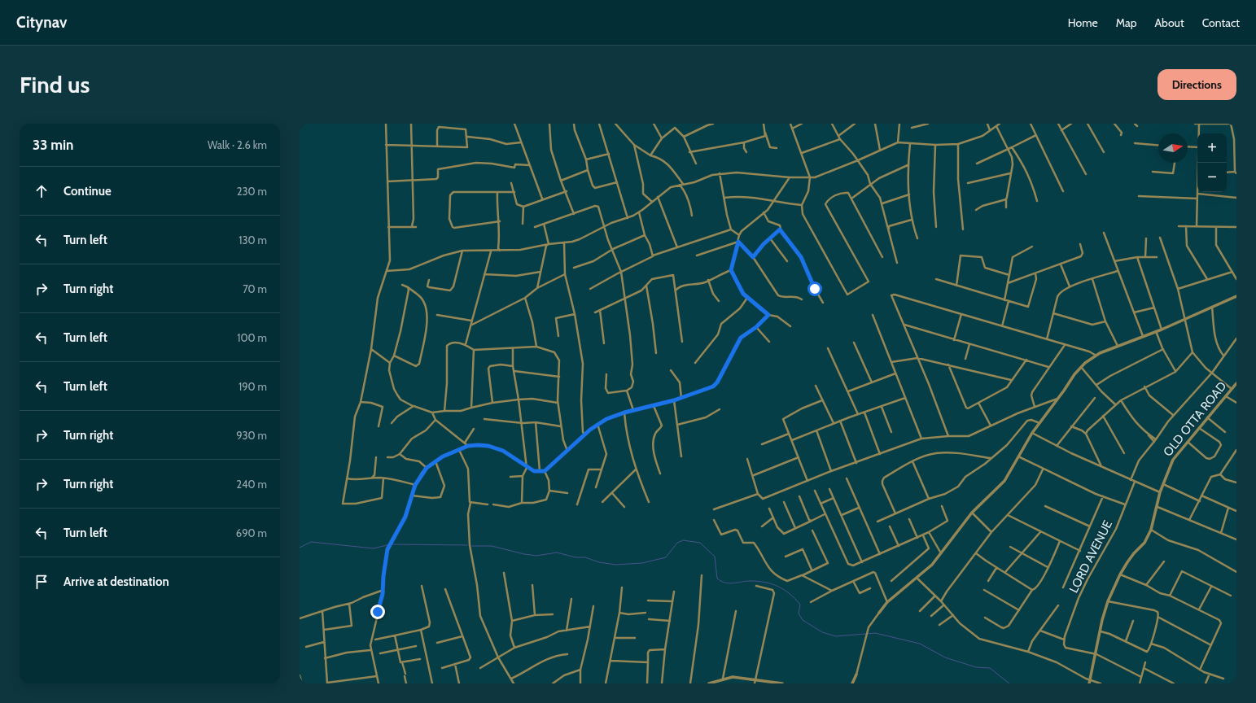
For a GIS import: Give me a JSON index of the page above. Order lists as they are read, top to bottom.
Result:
{
  "streets": {
    "street": ["OLD OTTA ROAD", "LORD AVENUE"]
  },
  "north": "right",
  "page": {
    "header": "Citynav",
    "nav": [
      "Home",
      "Map",
      "About",
      "Contact"
    ],
    "buttons": "Directions",
    "title": "Find us",
    "heading": ["33 min", "Walk · 2.6 km"],
    "map_buttons": ["+", "−"],
    "list": [
      ["Continue", "230 m"],
      ["Turn left", "130 m"],
      ["Turn right", "70 m"],
      ["Turn left", "100 m"],
      ["Turn left", "190 m"],
      ["Turn right", "930 m"],
      ["Turn right", "240 m"],
      ["Turn left", "690 m"],
      "Arrive at destination"
    ]
  }
}
